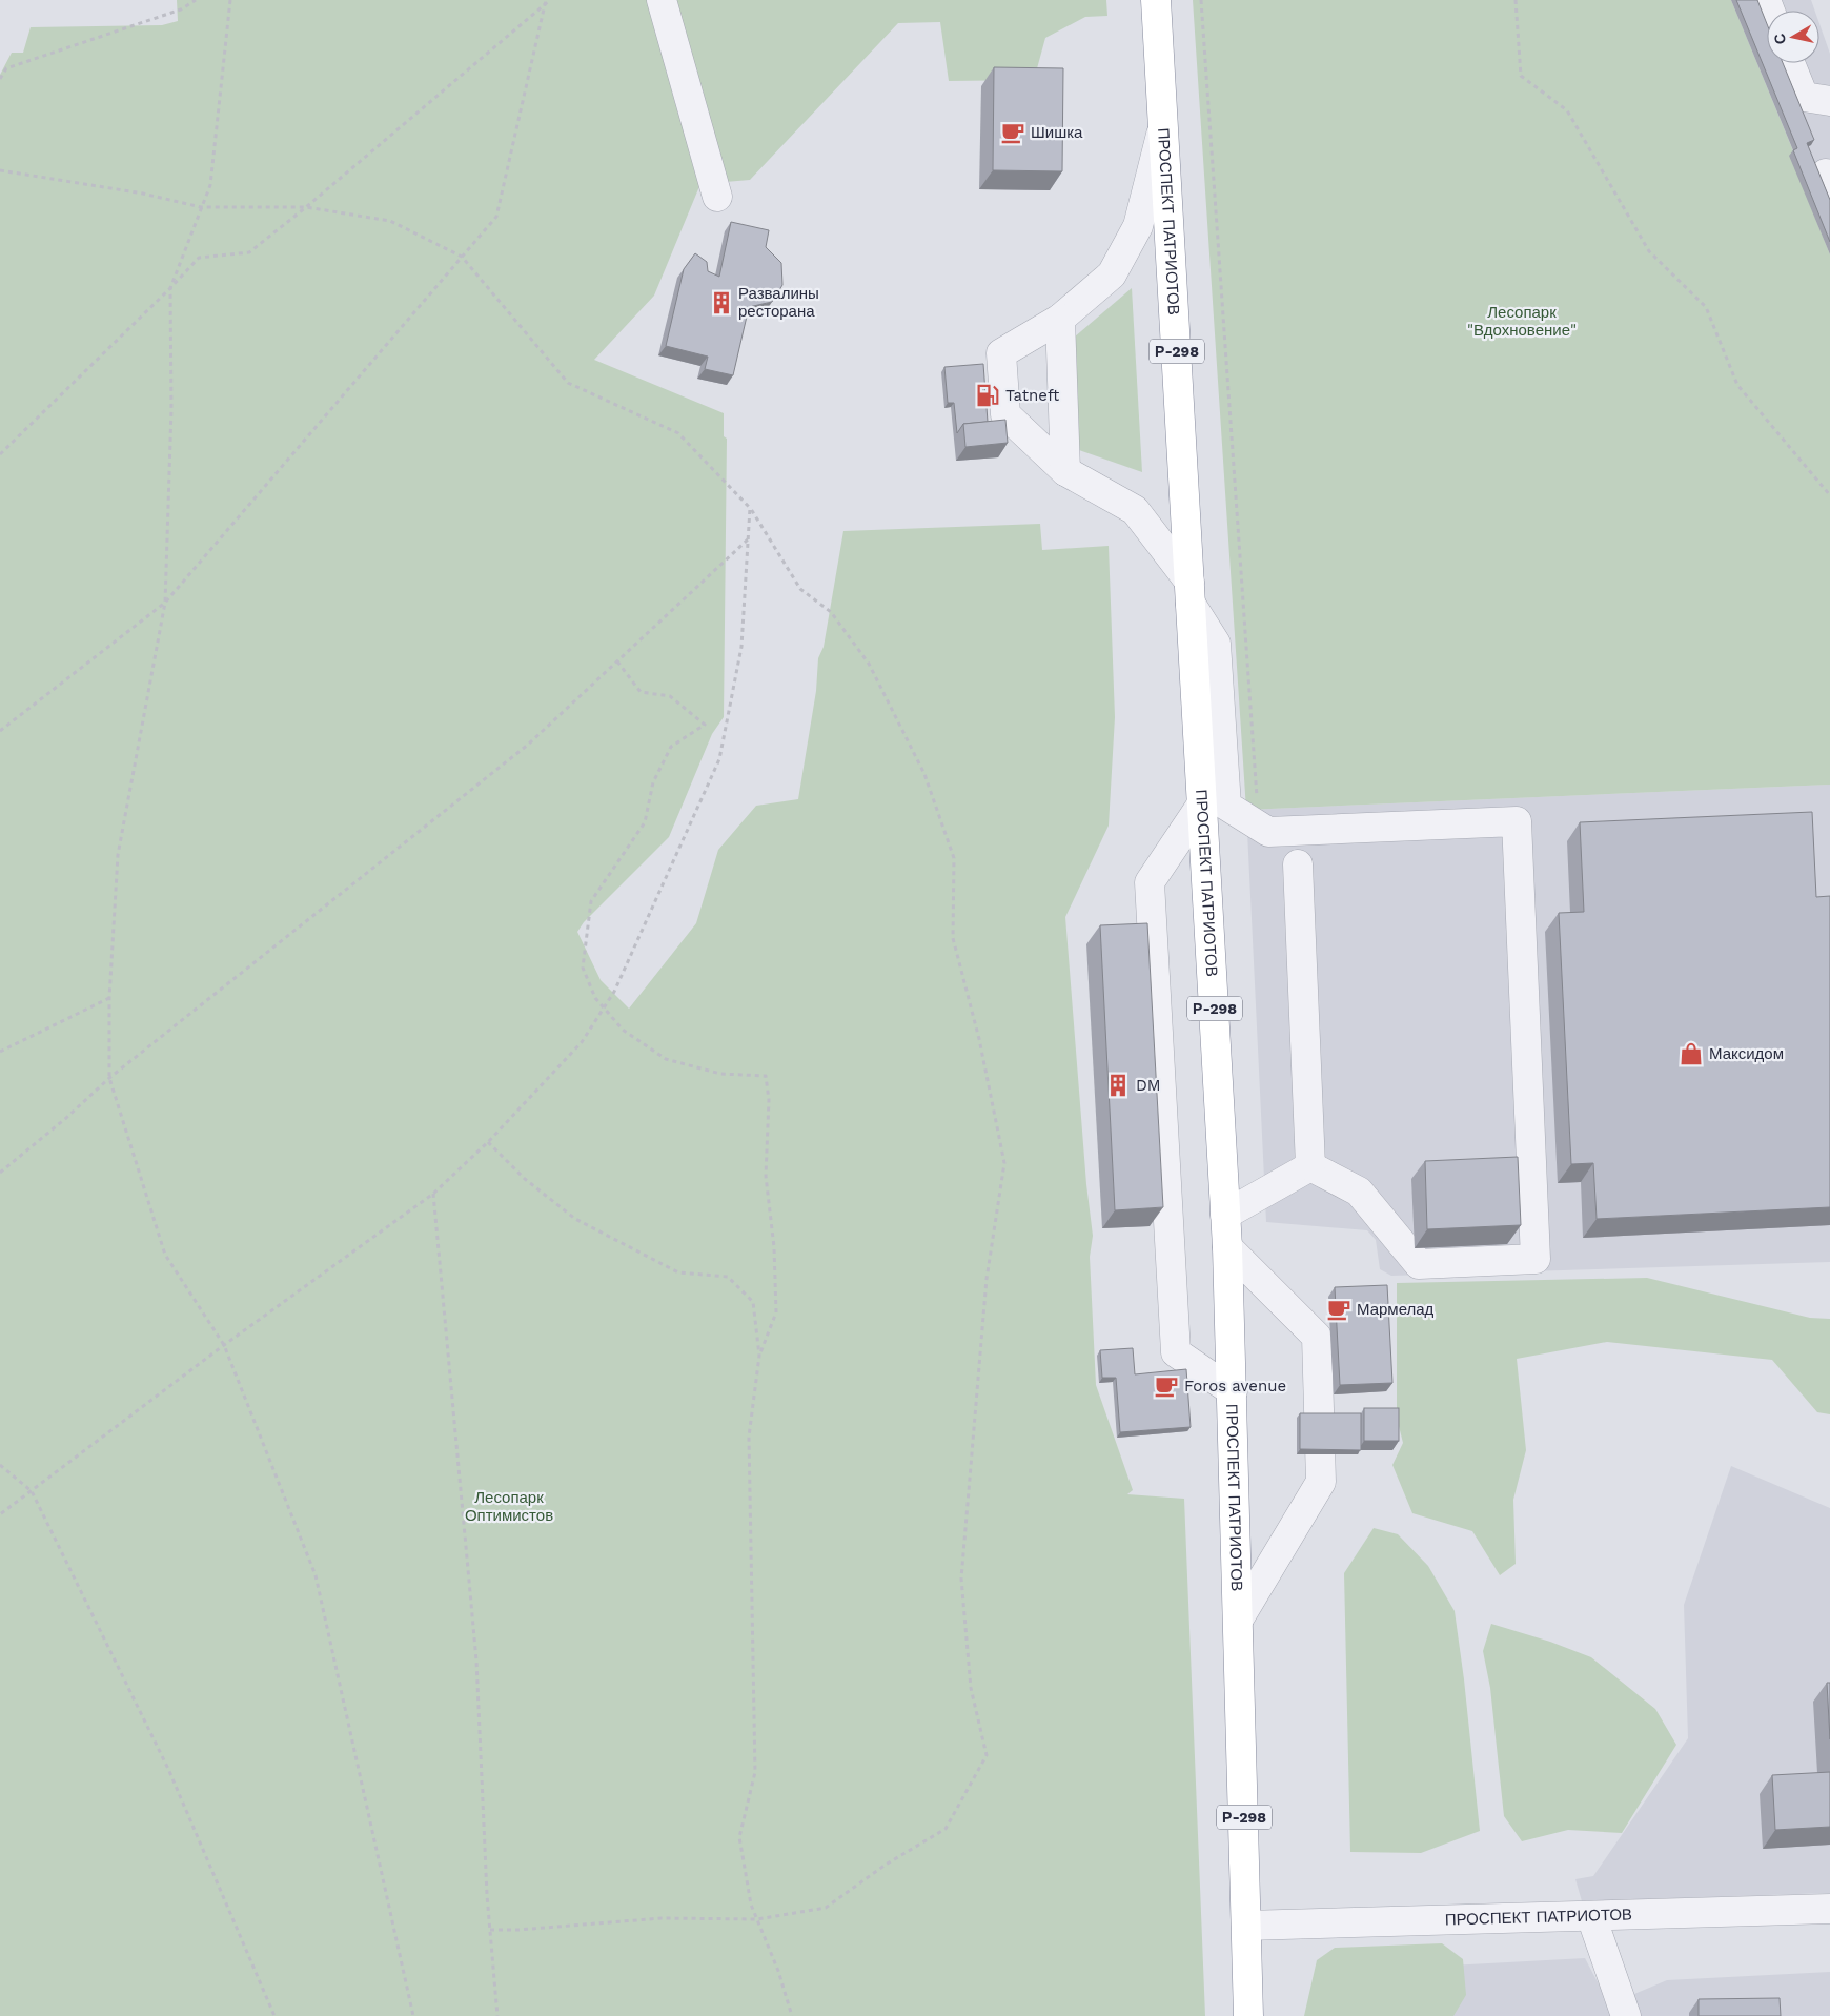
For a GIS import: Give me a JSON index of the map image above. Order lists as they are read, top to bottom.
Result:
{
  "streets": {
    "highway": ["ПРОСПЕКТ ПАТРИОТОВ", "Р-298"]
  },
  "parks": ["Лесопарк \"Вдохновение\"", "Лесопарк Оптимистов"],
  "places": {
    "cafe": ["Шишка", "Мармелад", "Foros avenue"],
    "building": ["Развалины ресторана", "DM"],
    "fuel station": ["Tatneft"],
    "shop": ["Максидом"]
  },
  "north": "left"
}
